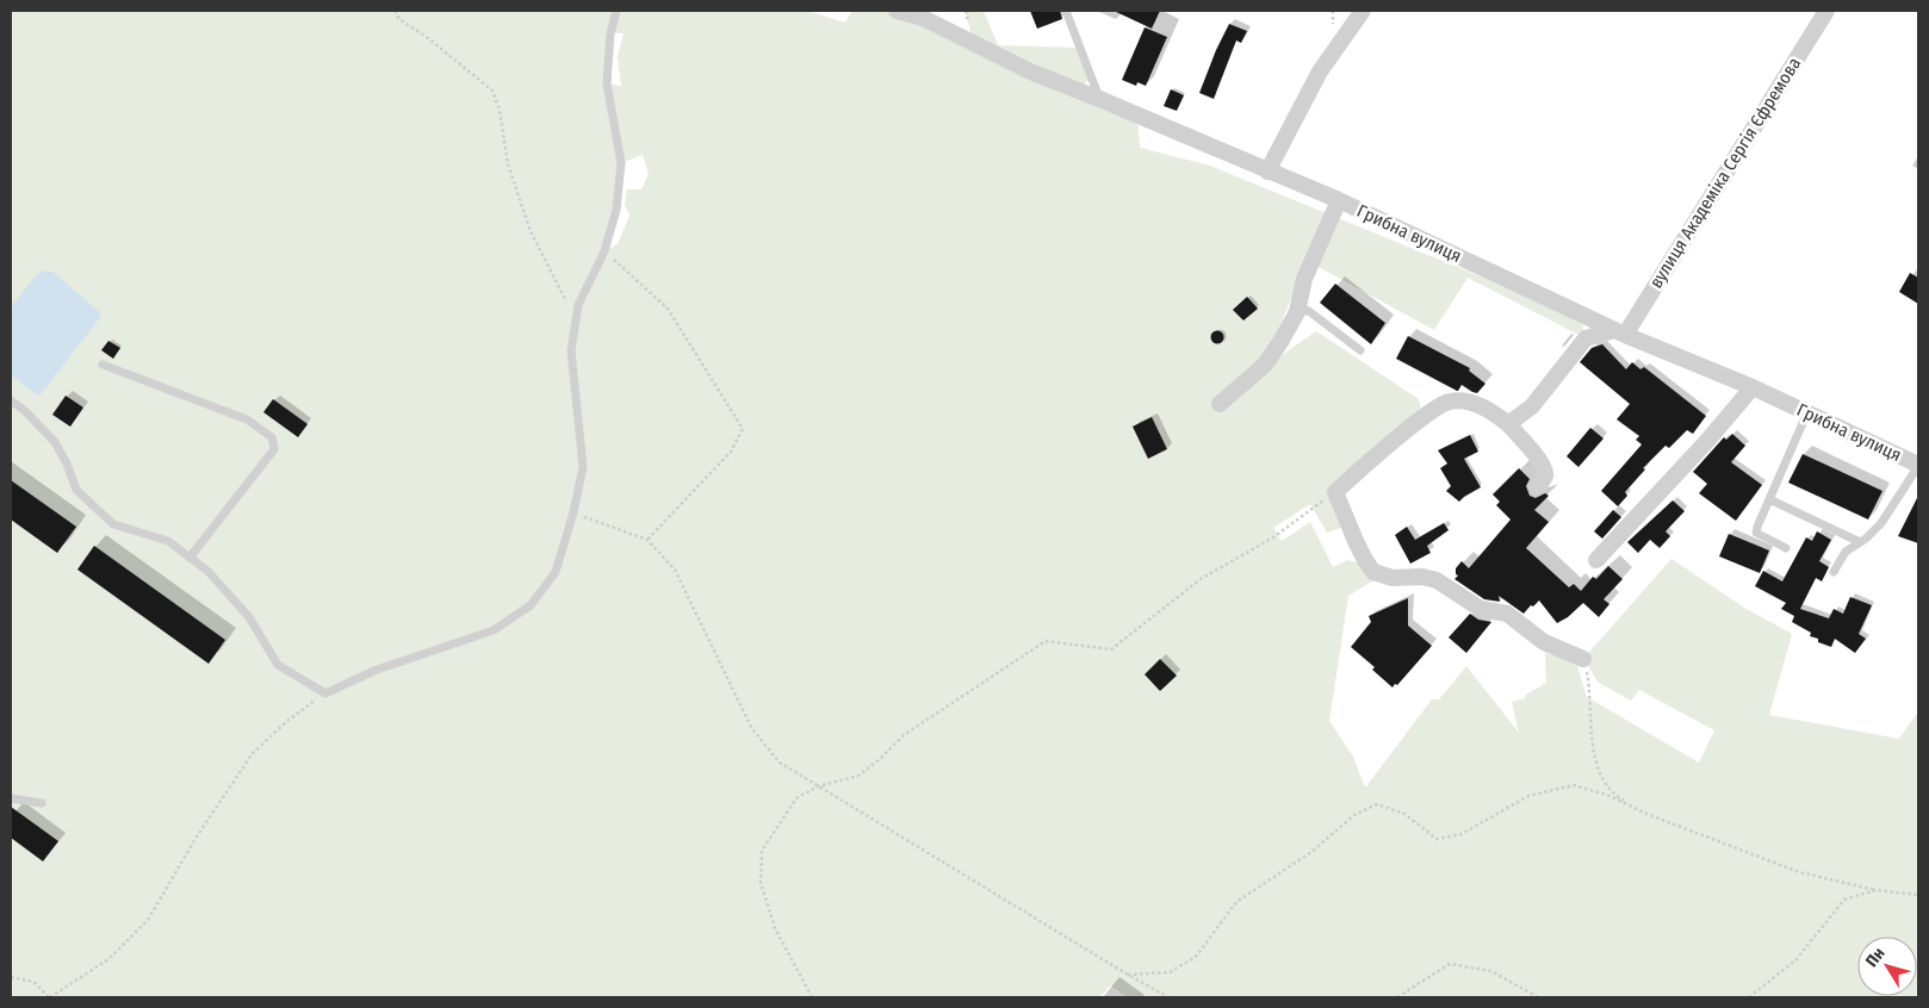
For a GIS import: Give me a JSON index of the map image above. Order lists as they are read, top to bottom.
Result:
{
  "streets": {
    "street": ["вулиця Академіка Сергія Єфремова", "Грибна вулиця"]
  },
  "crossings": [
    ["вулиця Академіка Сергія Єфремова", "Грибна вулиця"]
  ],
  "north": "top left"
}
